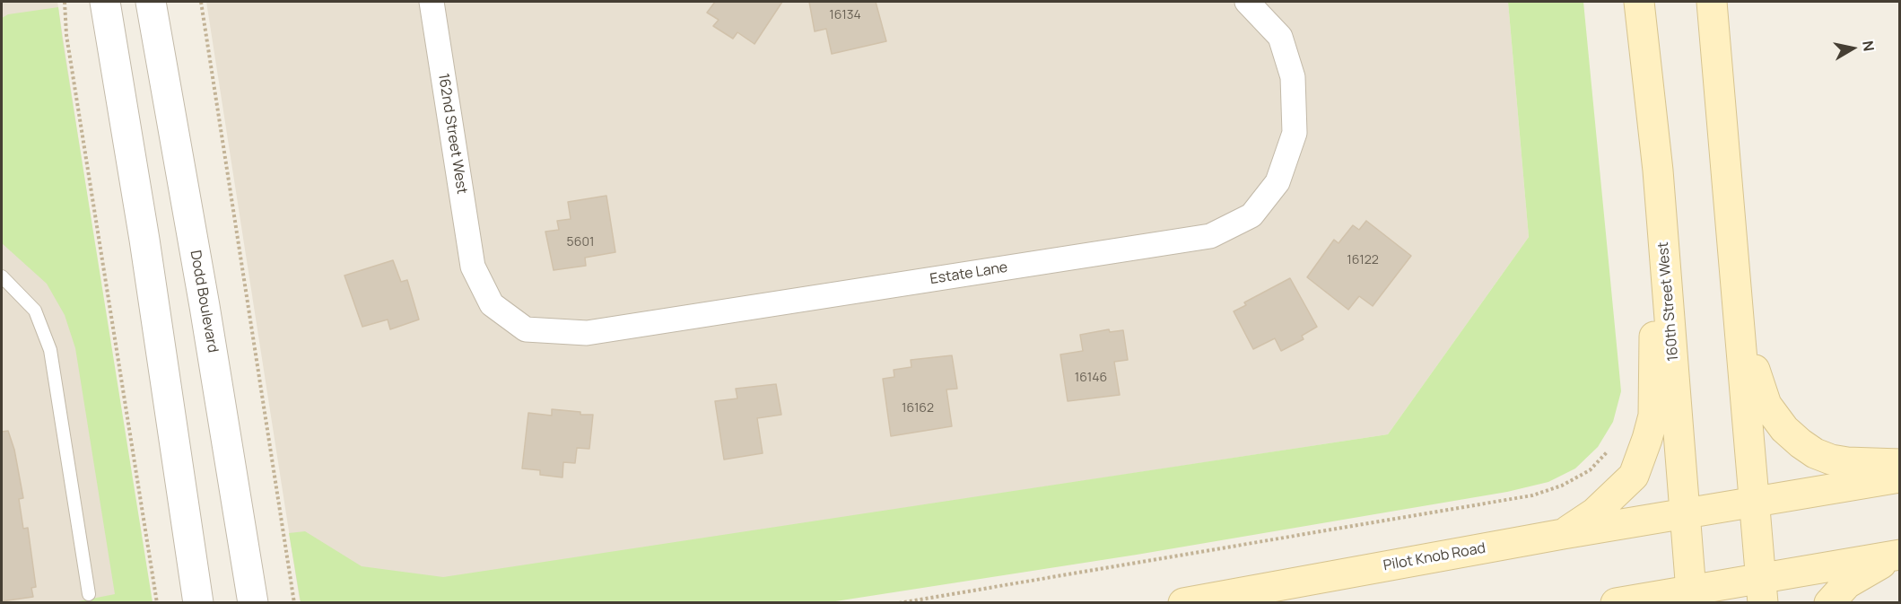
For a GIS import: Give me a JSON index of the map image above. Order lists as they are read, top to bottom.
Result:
{
  "streets": {
    "main road": ["160th Street West", "Pilot Knob Road"],
    "street": ["162nd Street West", "Estate Lane", "Dodd Boulevard"]
  },
  "crossings": [
    ["162nd Street West", "Estate Lane"],
    ["160th Street West", "Pilot Knob Road"]
  ],
  "house_numbers": [
    "16134",
    "5601",
    "16122",
    "16146",
    "16162"
  ],
  "north": "right"
}
